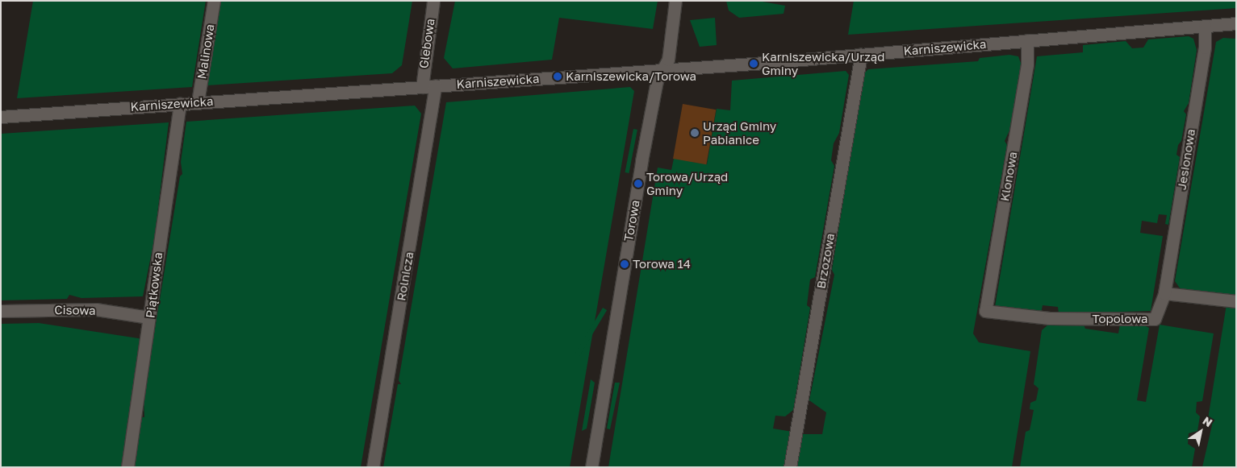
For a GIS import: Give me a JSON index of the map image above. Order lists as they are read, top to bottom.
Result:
{
  "streets": {
    "street": [
      "Glebowa",
      "Karniszewicka",
      "Malinowa",
      "Jesionowa",
      "Klonowa",
      "Torowa",
      "Brzozowa",
      "Rolnicza",
      "Piątkowska",
      "Cisowa",
      "Topolowa"
    ]
  },
  "crossings": [
    ["Glebowa", "Karniszewicka"],
    ["Karniszewicka", "Malinowa"],
    ["Karniszewicka", "Jesionowa"],
    ["Karniszewicka", "Klonowa"],
    ["Karniszewicka", "Torowa"],
    ["Karniszewicka", "Brzozowa"],
    ["Karniszewicka", "Rolnicza"],
    ["Karniszewicka", "Piątkowska"],
    ["Jesionowa", "Topolowa"],
    ["Klonowa", "Topolowa"],
    ["Piątkowska", "Cisowa"]
  ],
  "places": [
    "Karniszewicka/Urząd Gminy",
    "Karniszewicka/Torowa",
    "Urząd Gminy Pabianice",
    "Torowa/Urząd Gminy",
    "Torowa 14"
  ],
  "north": "top right"
}
